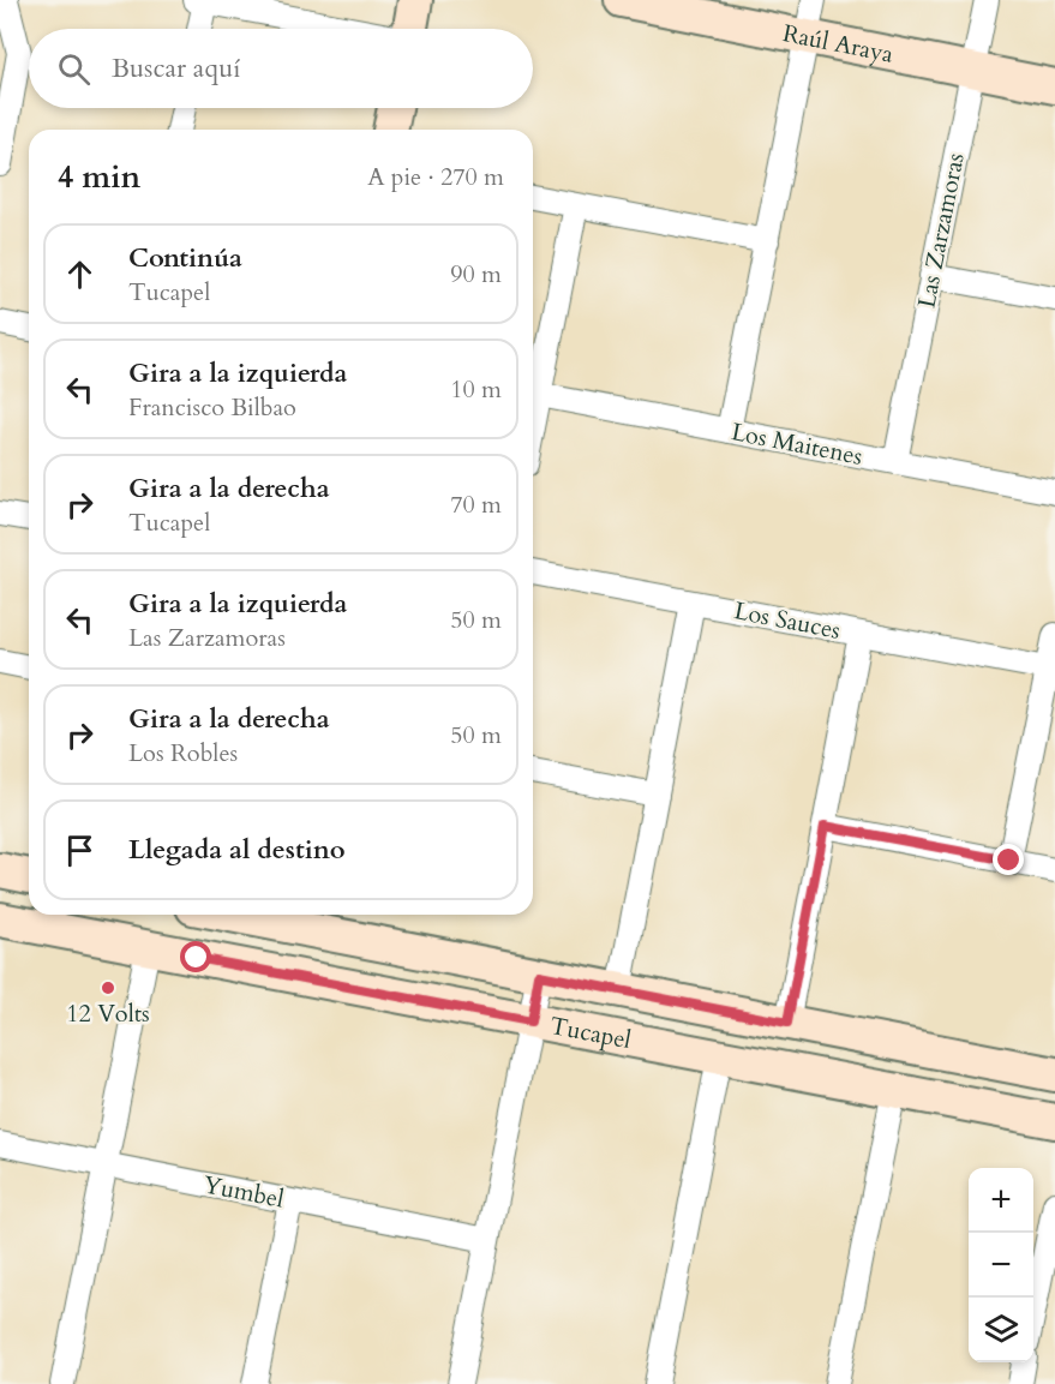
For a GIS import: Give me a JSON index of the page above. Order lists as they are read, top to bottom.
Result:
{
  "streets": {
    "main road": ["Raúl Araya", "Tucapel"],
    "street": [
      "Las Zarzamoras",
      "Los Maitenes",
      "Los Sauces",
      "Yumbel"
    ]
  },
  "crossings": [
    ["Raúl Araya", "Las Zarzamoras"],
    ["Las Zarzamoras", "Los Maitenes"]
  ],
  "places": ["12 Volts"],
  "page": {
    "search": "Buscar aquí",
    "heading": ["4 min", "A pie · 270 m"],
    "list": [
      ["Continúa", "Tucapel", "90 m"],
      ["Gira a la izquierda", "Francisco Bilbao", "10 m"],
      ["Gira a la derecha", "Tucapel", "70 m"],
      ["Gira a la izquierda", "Las Zarzamoras", "50 m"],
      ["Gira a la derecha", "Los Robles", "50 m"],
      "Llegada al destino"
    ],
    "map_buttons": ["+", "−"]
  }
}
